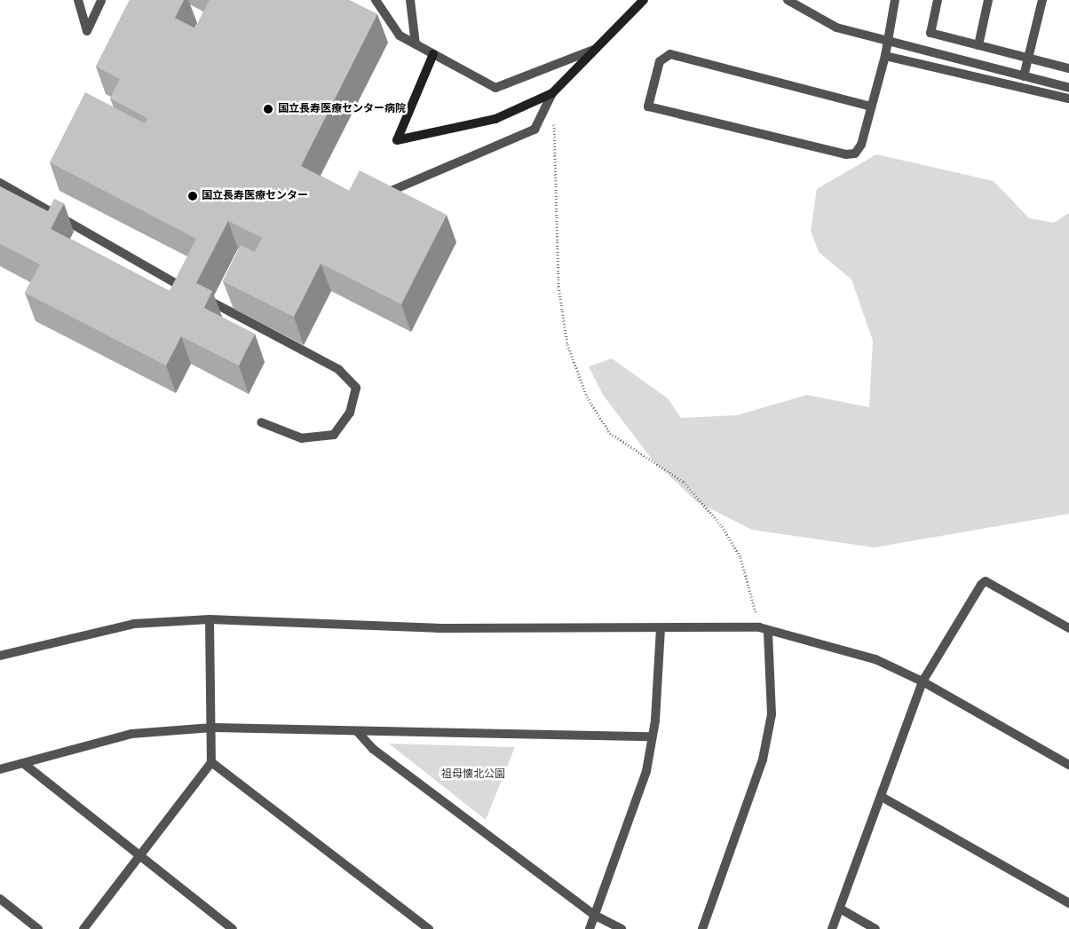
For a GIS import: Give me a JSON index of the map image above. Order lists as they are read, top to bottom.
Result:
{
  "parks": ["祖母懐北公園"],
  "places": ["国立長寿医療センター病院", "国立長寿医療センター"]
}
